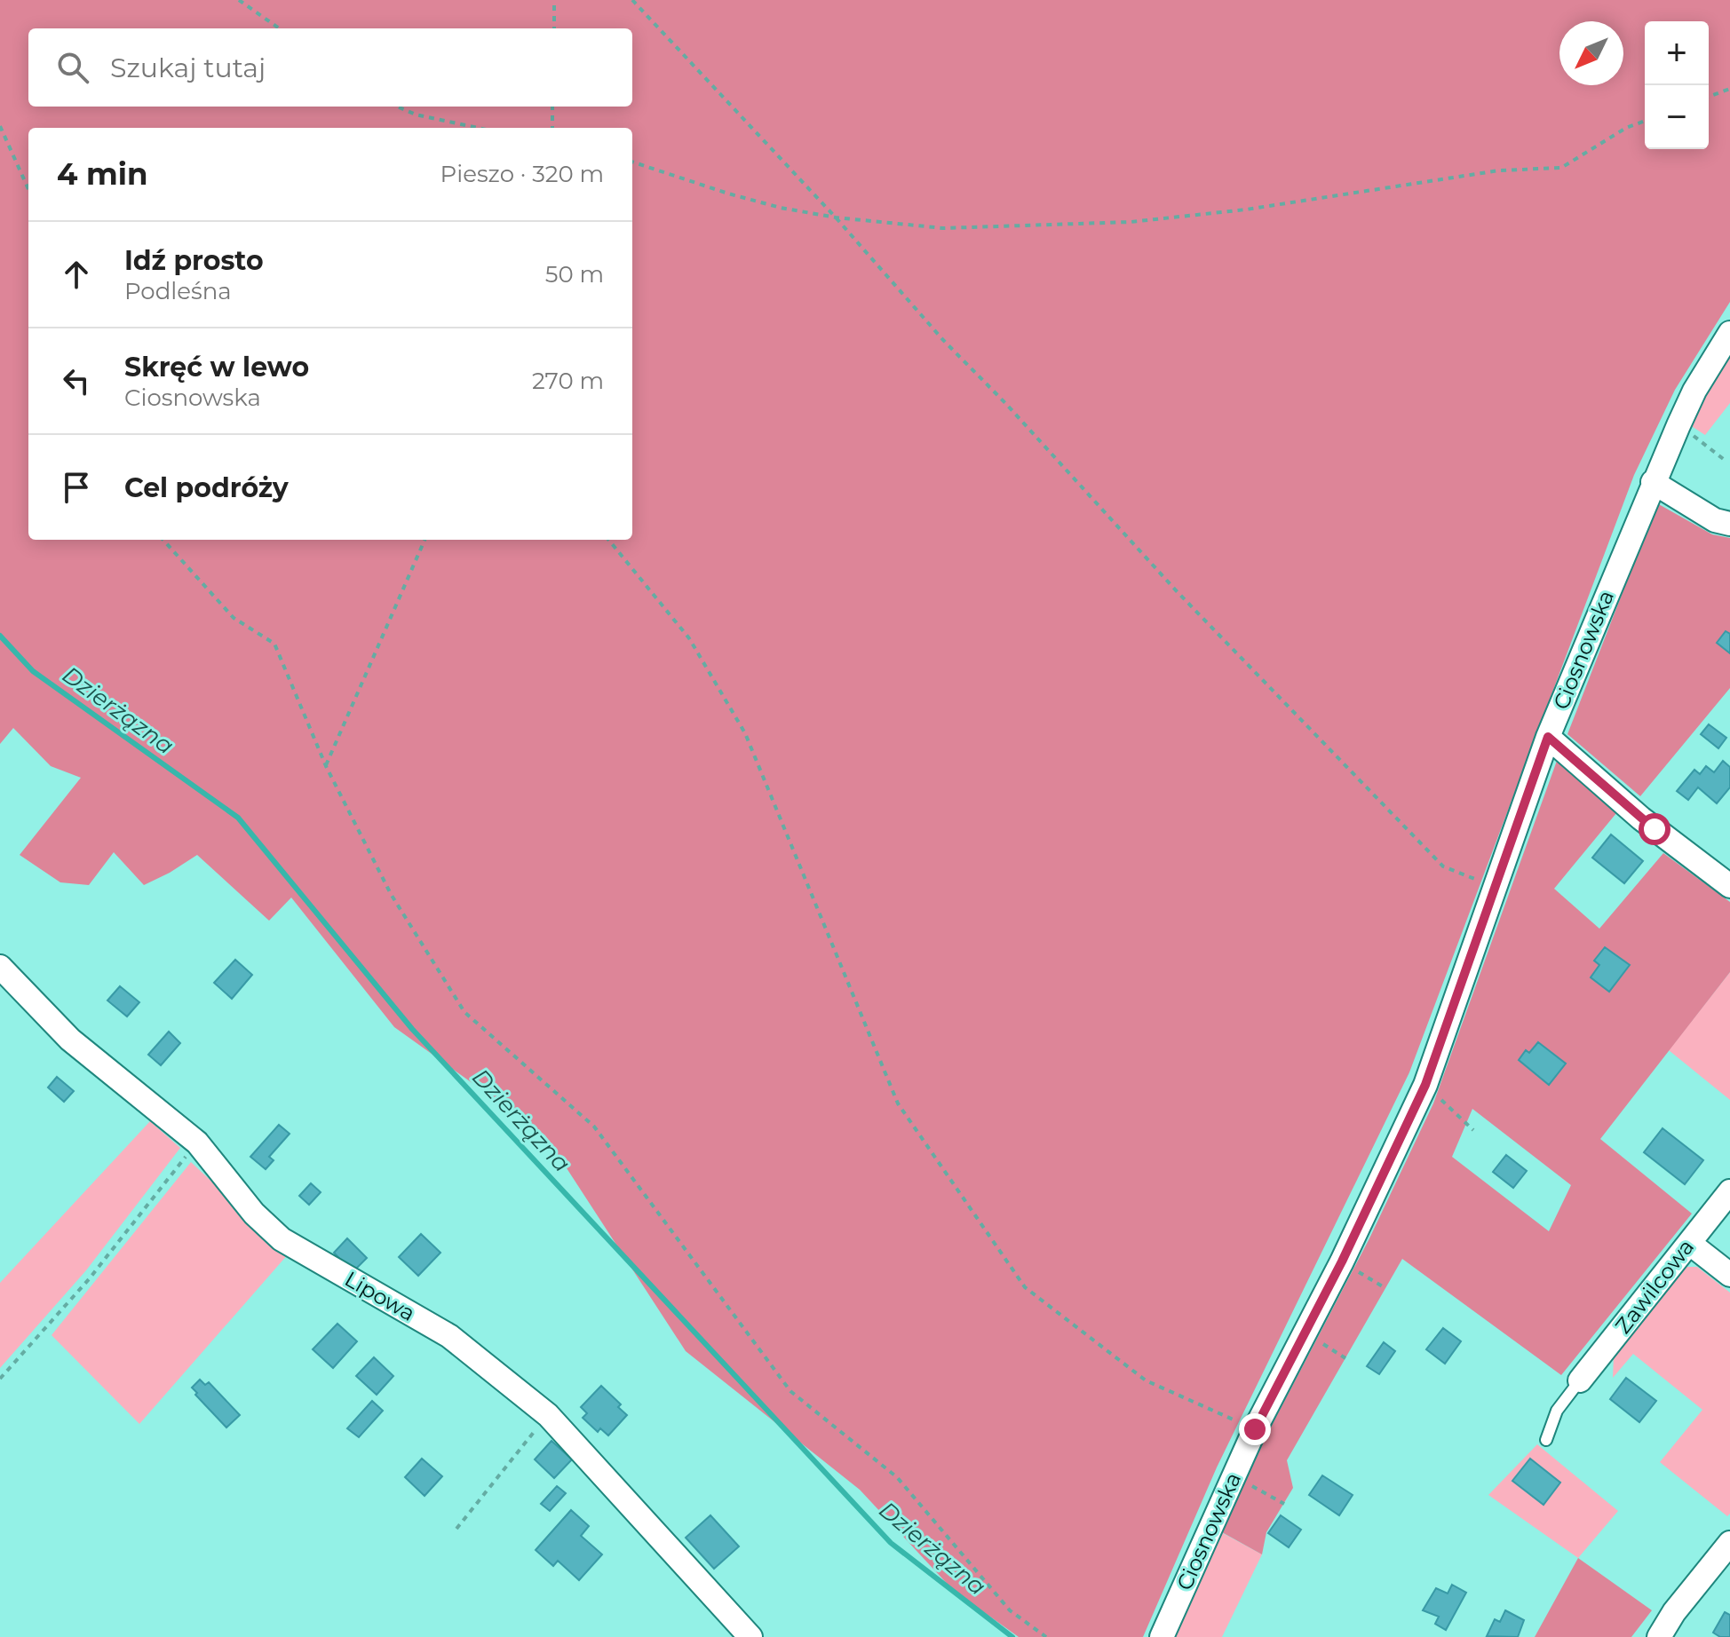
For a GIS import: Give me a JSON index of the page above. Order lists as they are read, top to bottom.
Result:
{
  "streets": {
    "street": ["Ciosnowska", "Zawilcowa", "Lipowa"]
  },
  "water": ["Dzierżązna"],
  "north": "bottom left",
  "page": {
    "map_buttons": ["+", "−"],
    "search": "Szukaj tutaj",
    "heading": ["4 min", "Pieszo · 320 m"],
    "list": [
      ["Idź prosto", "Podleśna", "50 m"],
      ["Skręć w lewo", "Ciosnowska", "270 m"],
      "Cel podróży"
    ]
  }
}
